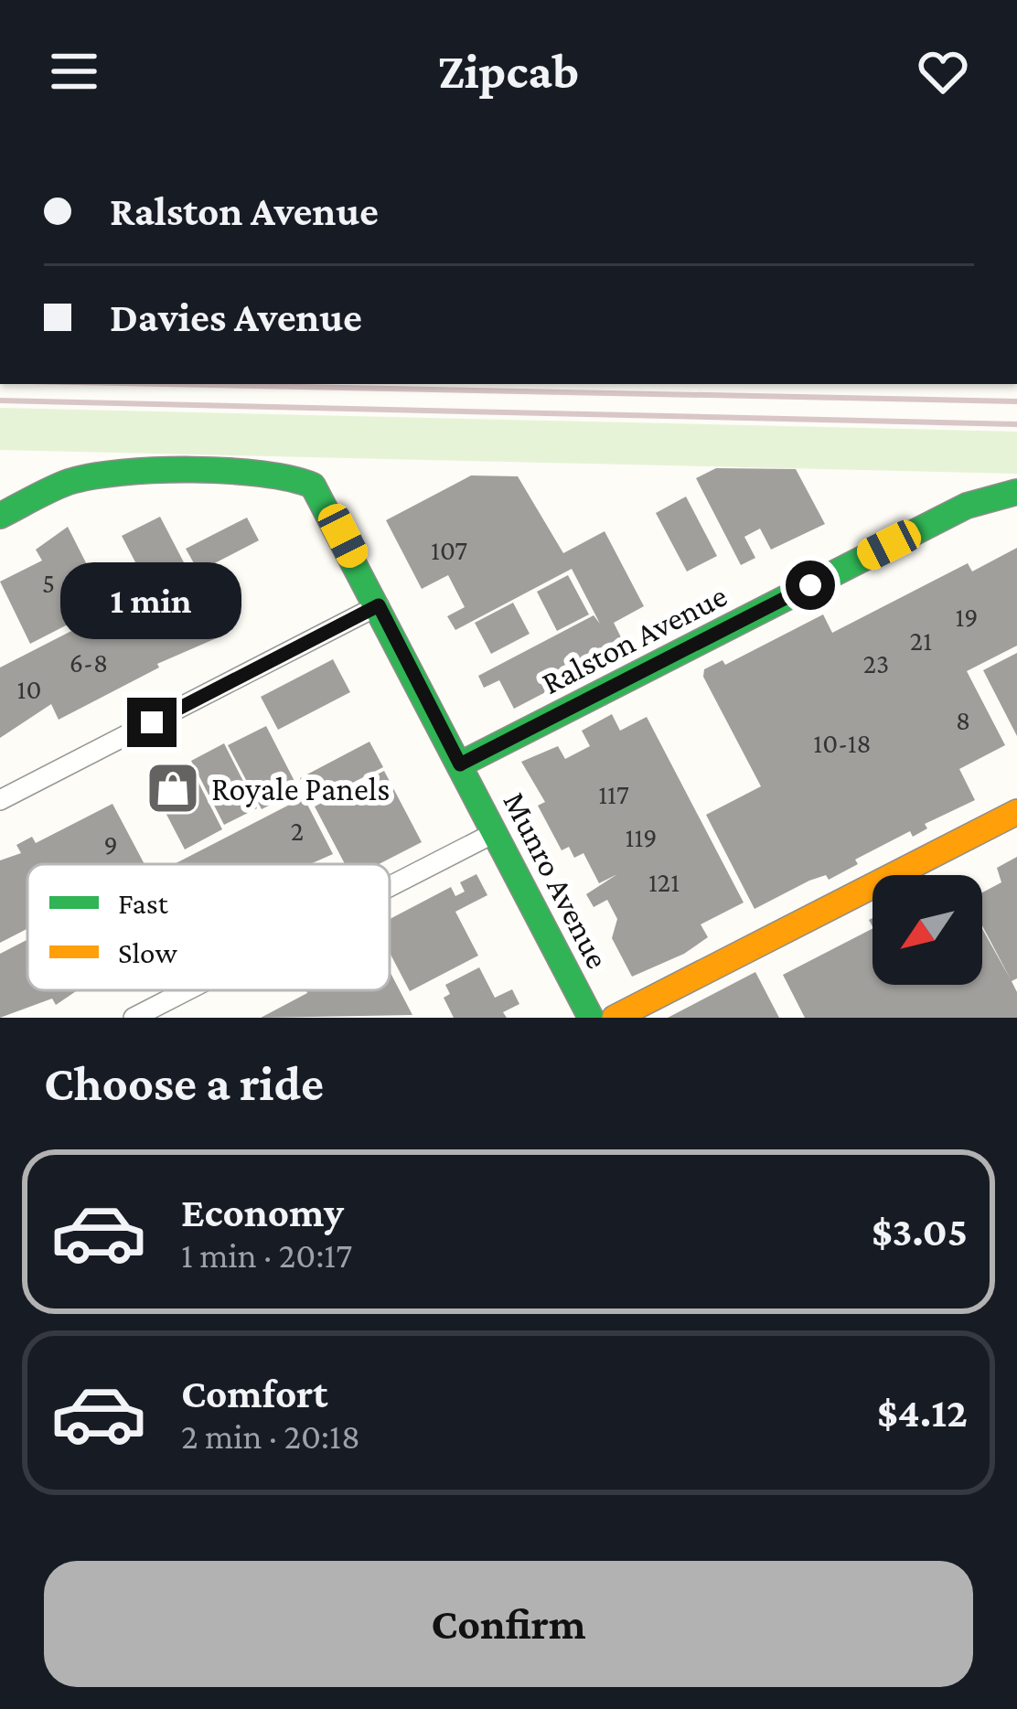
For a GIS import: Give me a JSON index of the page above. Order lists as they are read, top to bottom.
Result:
{
  "streets": {
    "street": ["Ralston Avenue", "Munro Avenue"]
  },
  "crossings": [
    ["Ralston Avenue", "Munro Avenue"]
  ],
  "places": {
    "shop": ["Royale Panels"]
  },
  "house_numbers": [
    "107",
    "5",
    "19",
    "21",
    "6-8",
    "23",
    "10",
    "8",
    "10-18",
    "117",
    "2",
    "119",
    "9",
    "121"
  ],
  "legend": ["Fast", "Slow"],
  "north": "bottom left",
  "page": {
    "header": "Zipcab",
    "banner": ["Ralston Avenue", "Davies Avenue"],
    "bubble": "1 min",
    "heading": "Choose a ride",
    "list": [
      {
        "name": "Economy",
        "note": "1 min · 20:17",
        "value": "$3.05"
      },
      {
        "name": "Comfort",
        "note": "2 min · 20:18",
        "value": "$4.12"
      }
    ],
    "buttons": "Confirm"
  }
}
